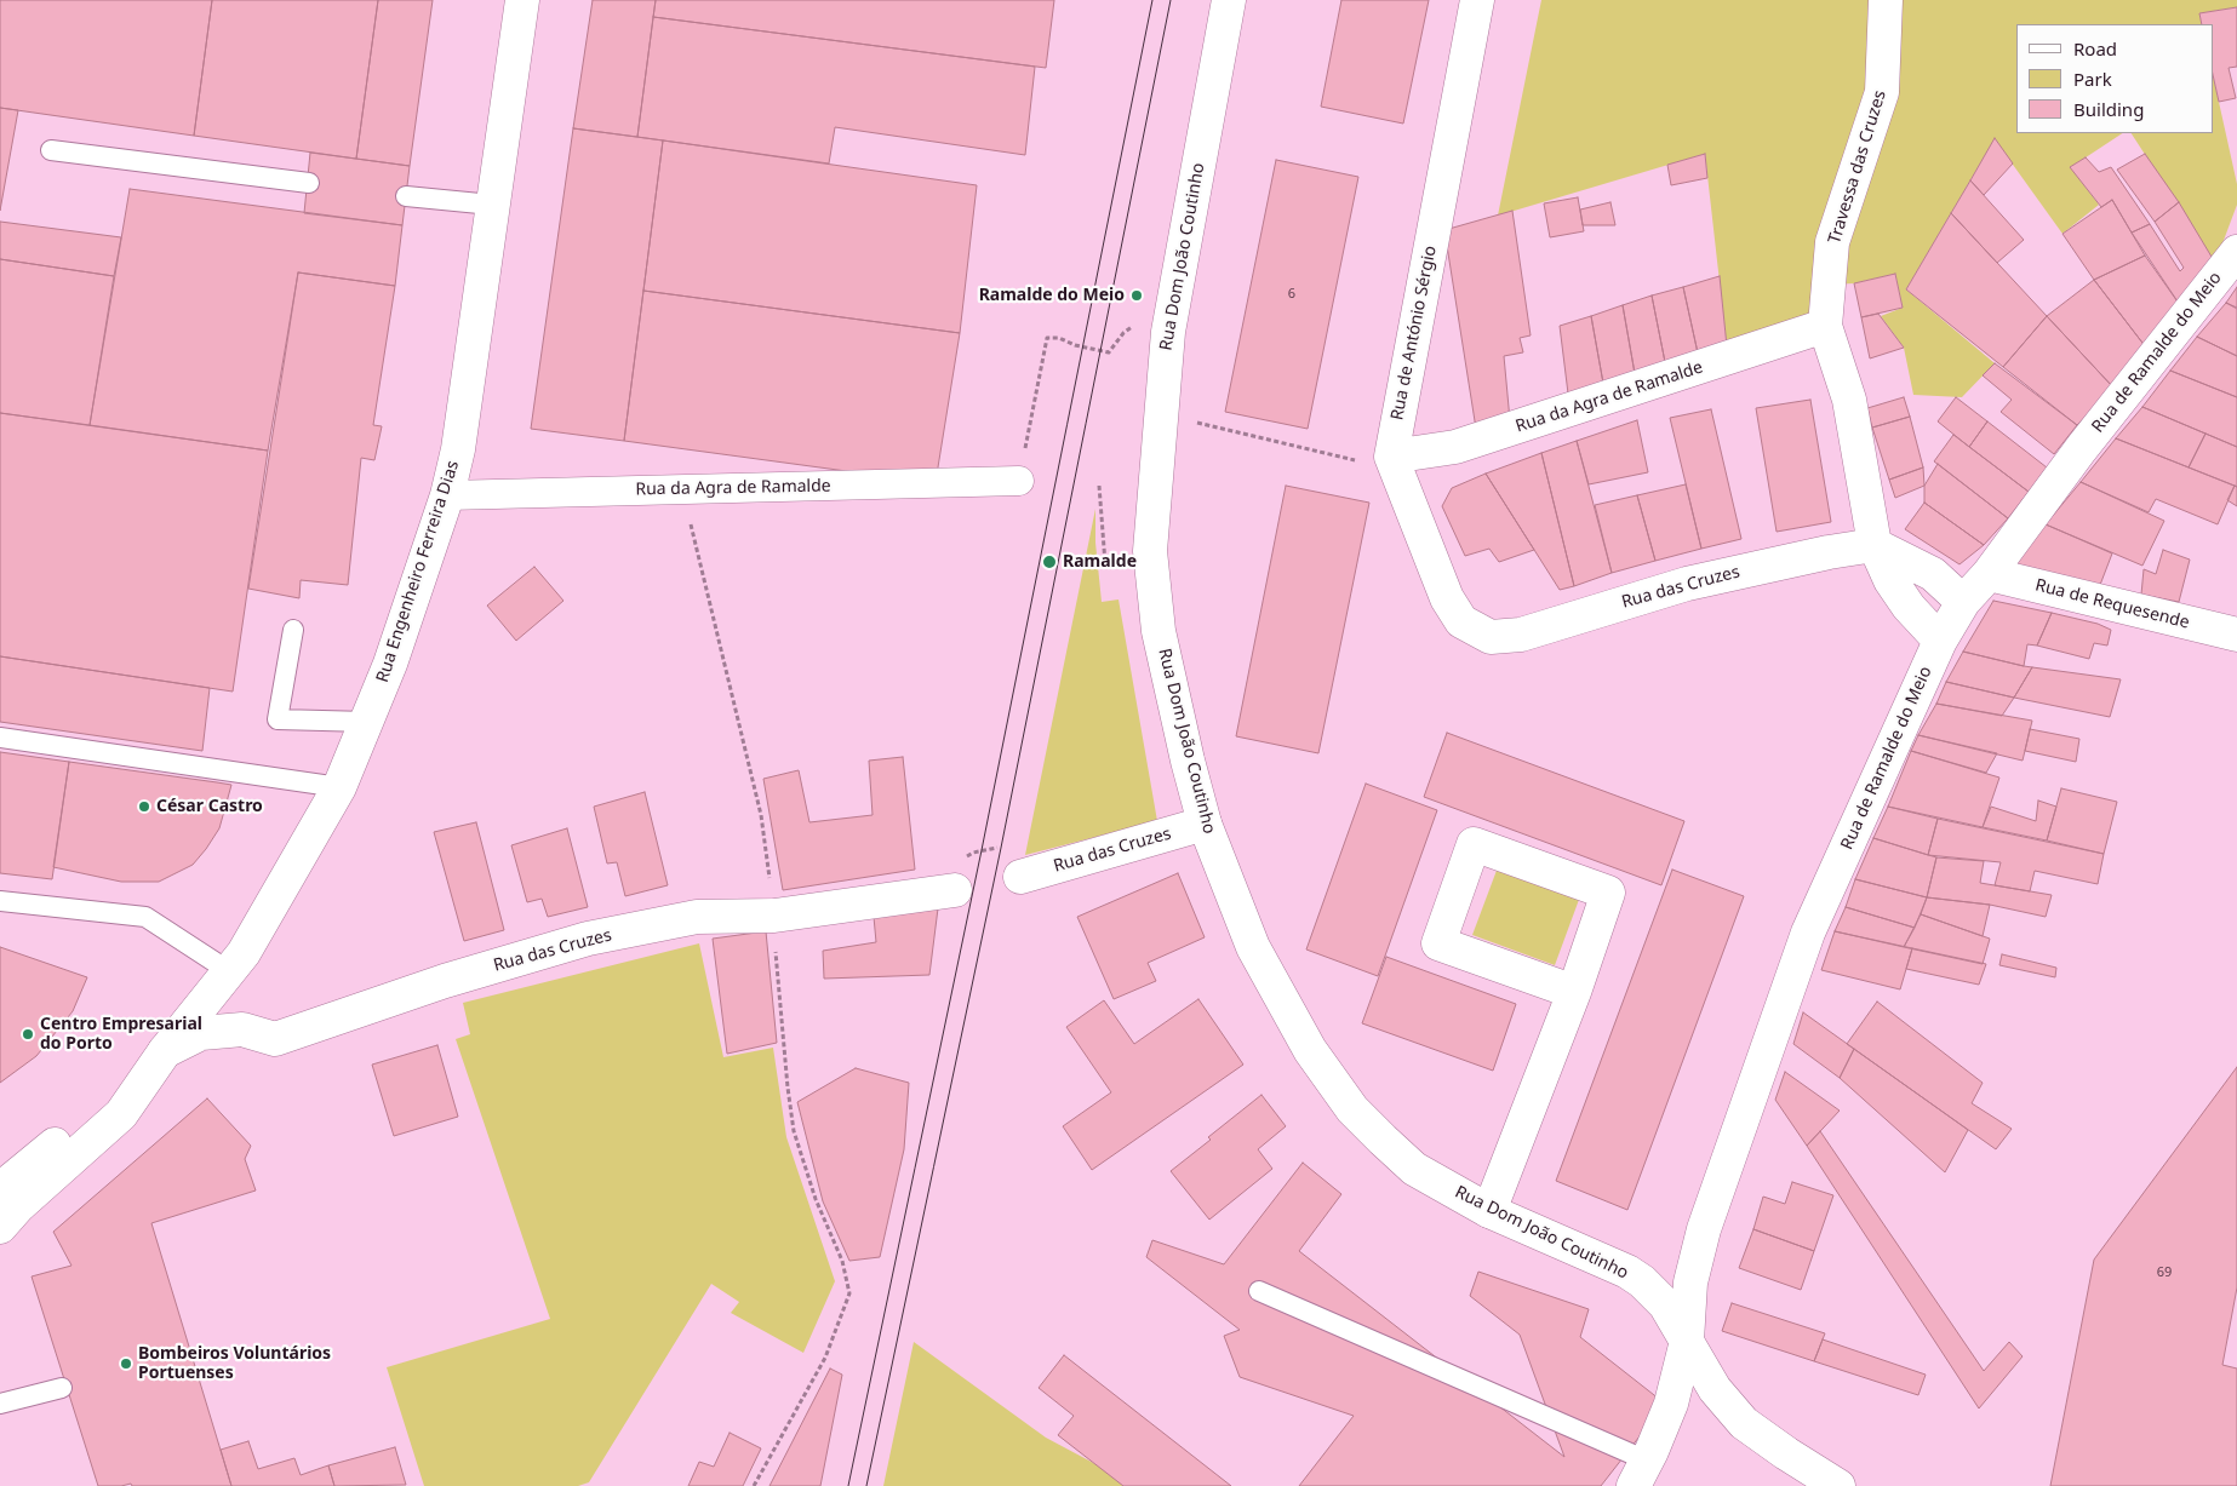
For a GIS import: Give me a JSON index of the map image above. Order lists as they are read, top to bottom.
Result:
{
  "streets": {
    "street": [
      "Travessa das Cruzes",
      "Rua Dom João Coutinho",
      "Rua de António Sérgio",
      "Rua de Ramalde do Meio",
      "Rua da Agra de Ramalde",
      "Rua Engenheiro Ferreira Dias",
      "Rua das Cruzes",
      "Rua de Requesende"
    ]
  },
  "crossings": [
    ["Travessa das Cruzes", "Rua da Agra de Ramalde"],
    ["Travessa das Cruzes", "Rua das Cruzes"],
    ["Rua Dom João Coutinho", "Rua de Ramalde do Meio"],
    ["Rua Dom João Coutinho", "Rua das Cruzes"],
    ["Rua de António Sérgio", "Rua da Agra de Ramalde"],
    ["Rua de António Sérgio", "Rua das Cruzes"],
    ["Rua de Ramalde do Meio", "Rua de Requesende"],
    ["Rua da Agra de Ramalde", "Rua Engenheiro Ferreira Dias"],
    ["Rua da Agra de Ramalde", "Rua das Cruzes"],
    ["Rua Engenheiro Ferreira Dias", "Rua das Cruzes"]
  ],
  "places": [
    "Ramalde do Meio",
    "Ramalde",
    "César Castro",
    "Centro Empresarial do Porto",
    "Bombeiros Voluntários Portuenses"
  ],
  "house_numbers": ["6", "69"],
  "legend": ["Road", "Park", "Building"]
}
